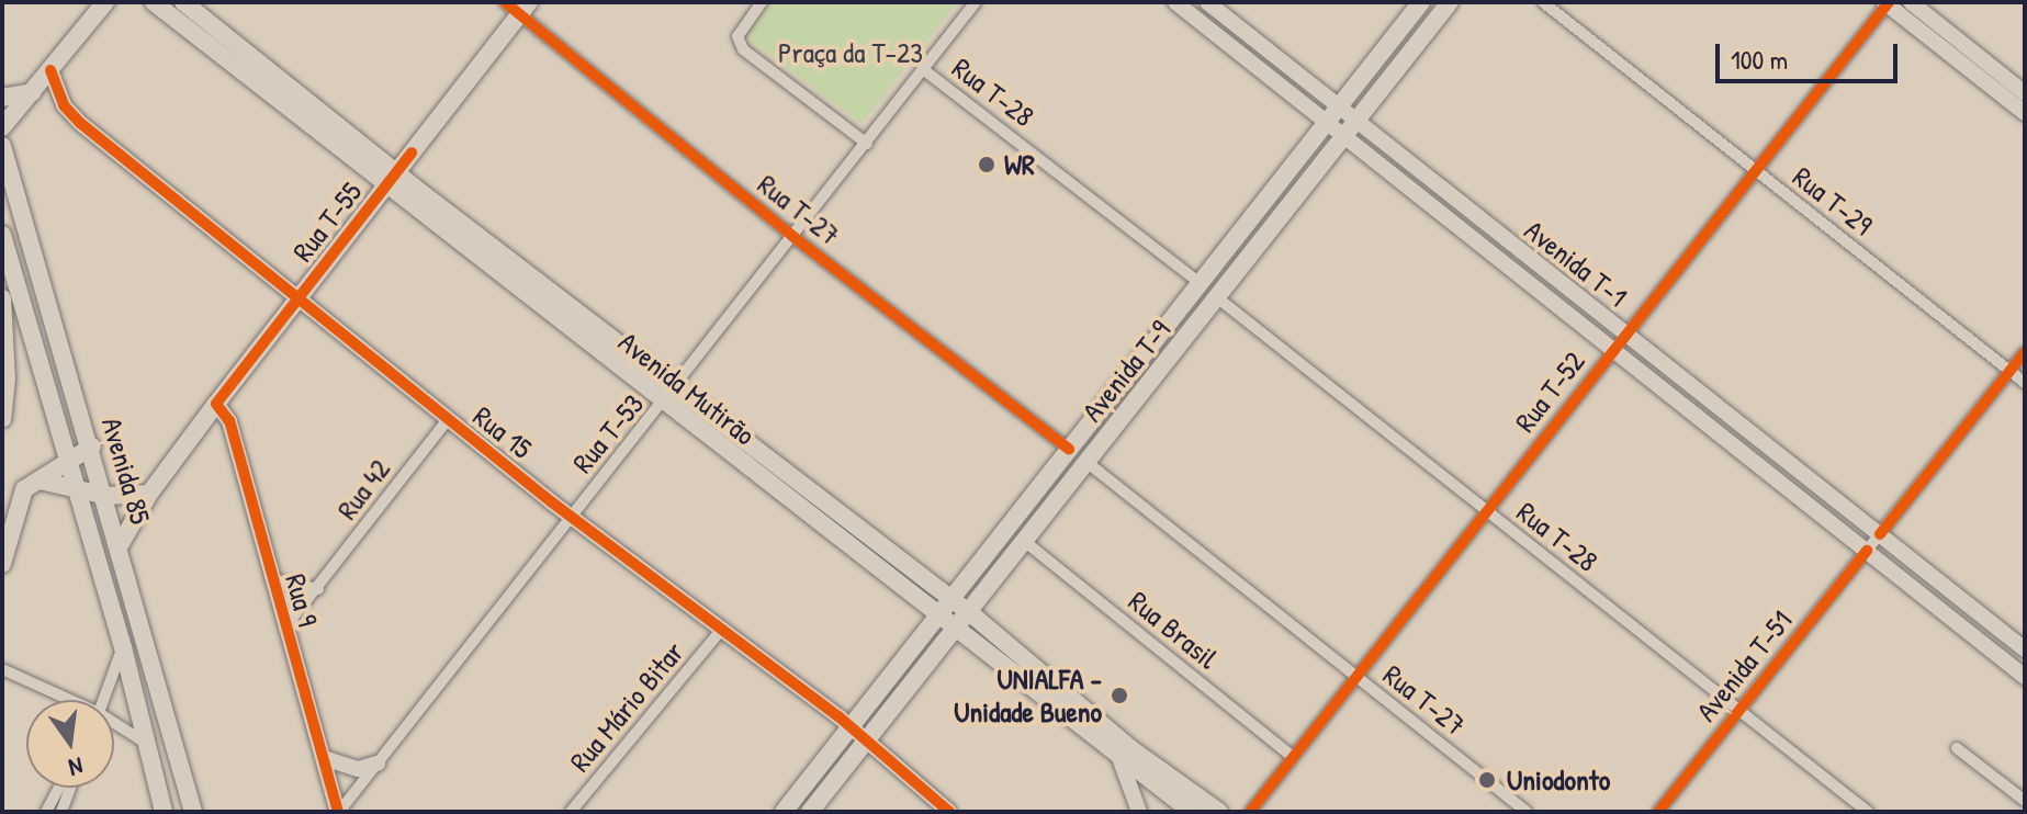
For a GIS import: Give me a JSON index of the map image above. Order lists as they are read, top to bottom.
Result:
{
  "streets": {
    "main road": [
      "Rua T-55",
      "Avenida T-1",
      "Avenida T-9",
      "Avenida Mutirão",
      "Rua 15",
      "Avenida 85",
      "Rua 9"
    ],
    "street": [
      "Rua T-28",
      "Rua T-29",
      "Rua T-27",
      "Rua T-52",
      "Rua T-53",
      "Rua 42",
      "Rua Brasil",
      "Avenida T-51",
      "Rua Mário Bitar"
    ]
  },
  "crossings": [
    ["Rua T-28", "Avenida T-9"],
    ["Rua T-28", "Rua T-52"],
    ["Rua T-28", "Rua T-53"],
    ["Rua T-28", "Avenida T-51"],
    ["Rua T-29", "Rua T-52"],
    ["Rua T-29", "Avenida T-51"],
    ["Rua T-27", "Rua T-55"],
    ["Rua T-27", "Avenida T-9"],
    ["Rua T-27", "Rua T-52"],
    ["Rua T-27", "Rua T-53"],
    ["Rua T-55", "Avenida Mutirão"],
    ["Rua T-55", "Rua 15"],
    ["Rua T-55", "Avenida 85"],
    ["Rua T-55", "Rua 9"],
    ["Avenida T-1", "Avenida T-9"],
    ["Avenida T-1", "Rua T-52"],
    ["Avenida T-1", "Avenida T-51"],
    ["Avenida T-9", "Avenida Mutirão"],
    ["Avenida T-9", "Rua 15"],
    ["Avenida T-9", "Rua Brasil"],
    ["Avenida Mutirão", "Rua T-53"],
    ["Rua T-52", "Rua Brasil"],
    ["Rua 15", "Rua T-53"],
    ["Rua 15", "Rua 42"],
    ["Rua 15", "Rua Mário Bitar"],
    ["Rua T-53", "Rua 9"],
    ["Rua 42", "Rua 9"]
  ],
  "parks": ["Praça da T-23"],
  "places": ["WR", "UNIALFA - Unidade Bueno", "Uniodonto"],
  "scale_bar": "100 m",
  "north": "bottom"
}
